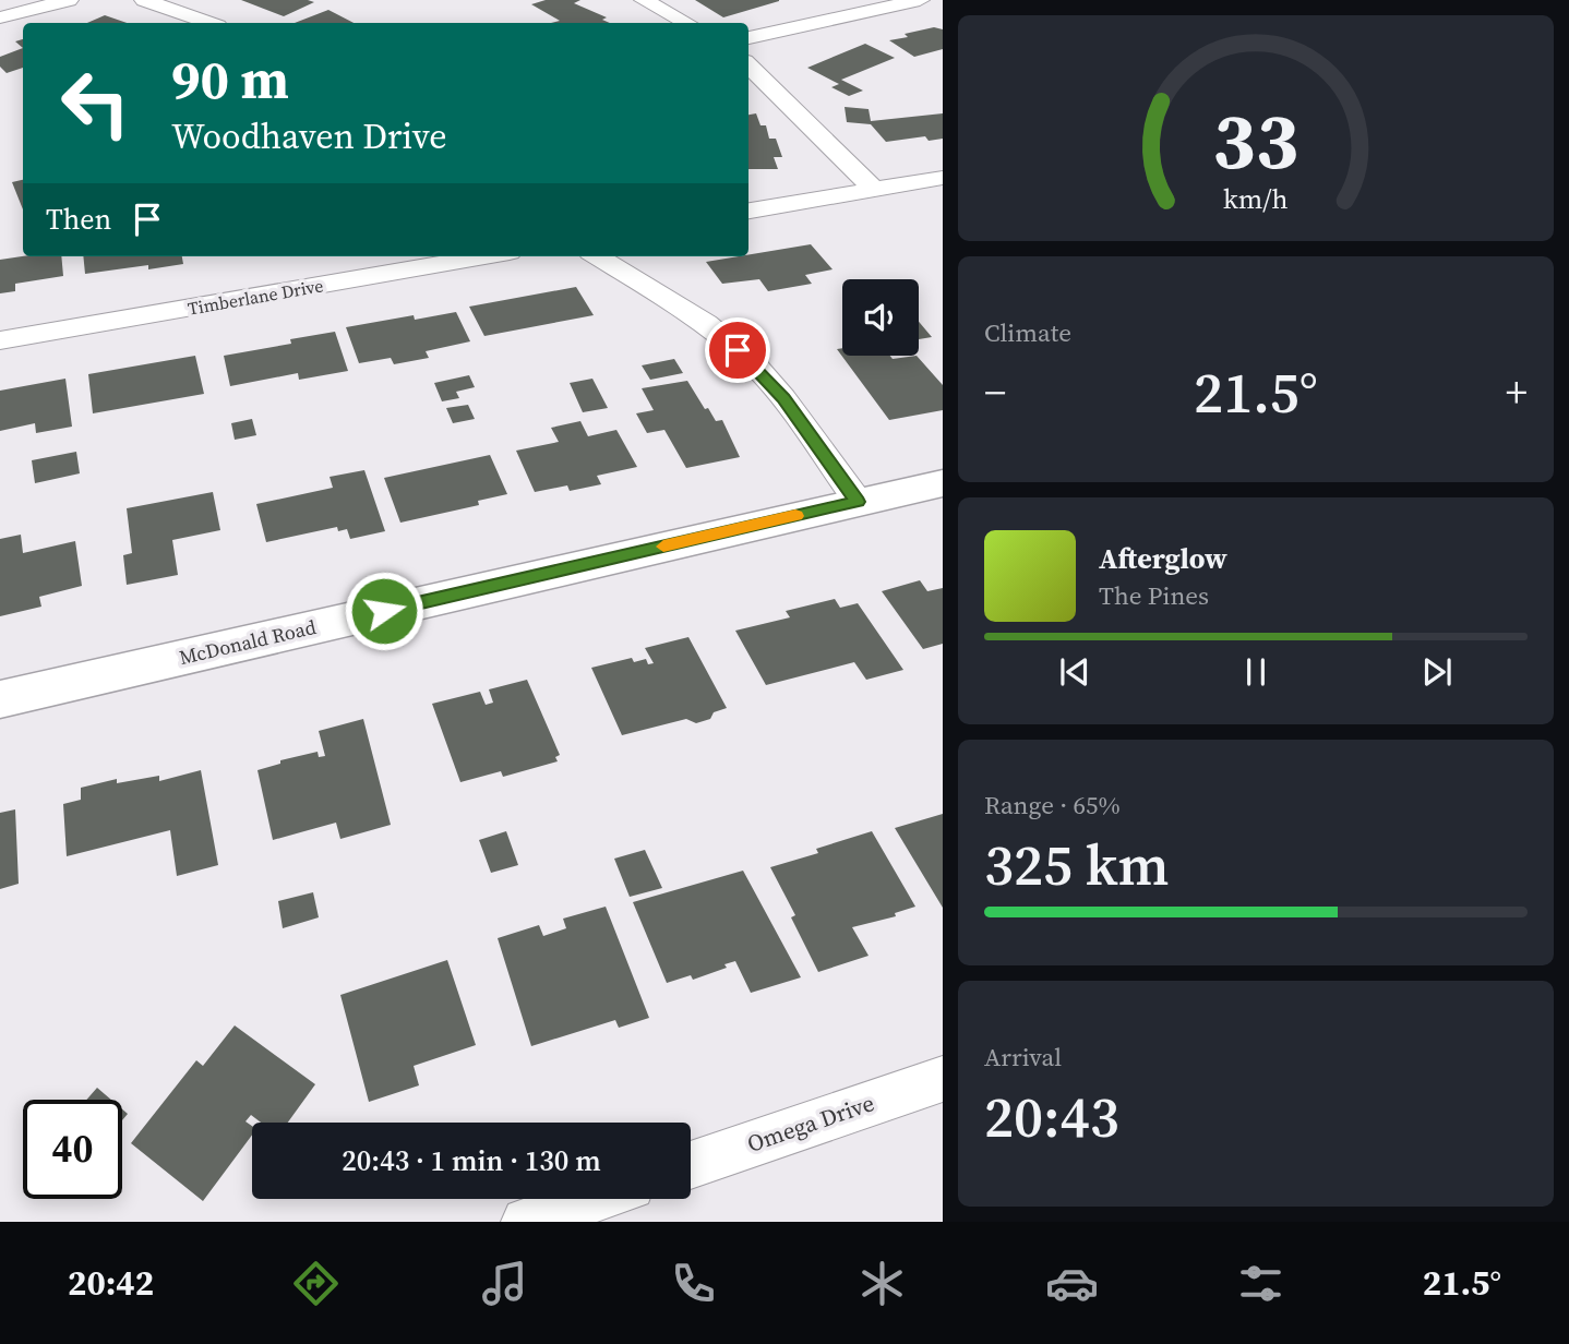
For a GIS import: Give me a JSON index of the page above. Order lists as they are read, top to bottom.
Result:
{
  "streets": {
    "street": ["Timberlane Drive", "McDonald Road", "Omega Drive"]
  },
  "page": {
    "turn": ["90 m", "Woodhaven Drive"],
    "then": "Then",
    "tile": [
      "Climate",
      ["Range · 65%", "325 km"],
      ["Arrival", "20:43"]
    ],
    "heat": ["−", "21.5°", "+"],
    "song": ["Afterglow", "The Pines"],
    "limit": "40",
    "trip": "20:43 · 1 min · 130 m",
    "tabs": ["20:42", "21.5°"],
    "gauge": ["33", "km/h"]
  }
}
